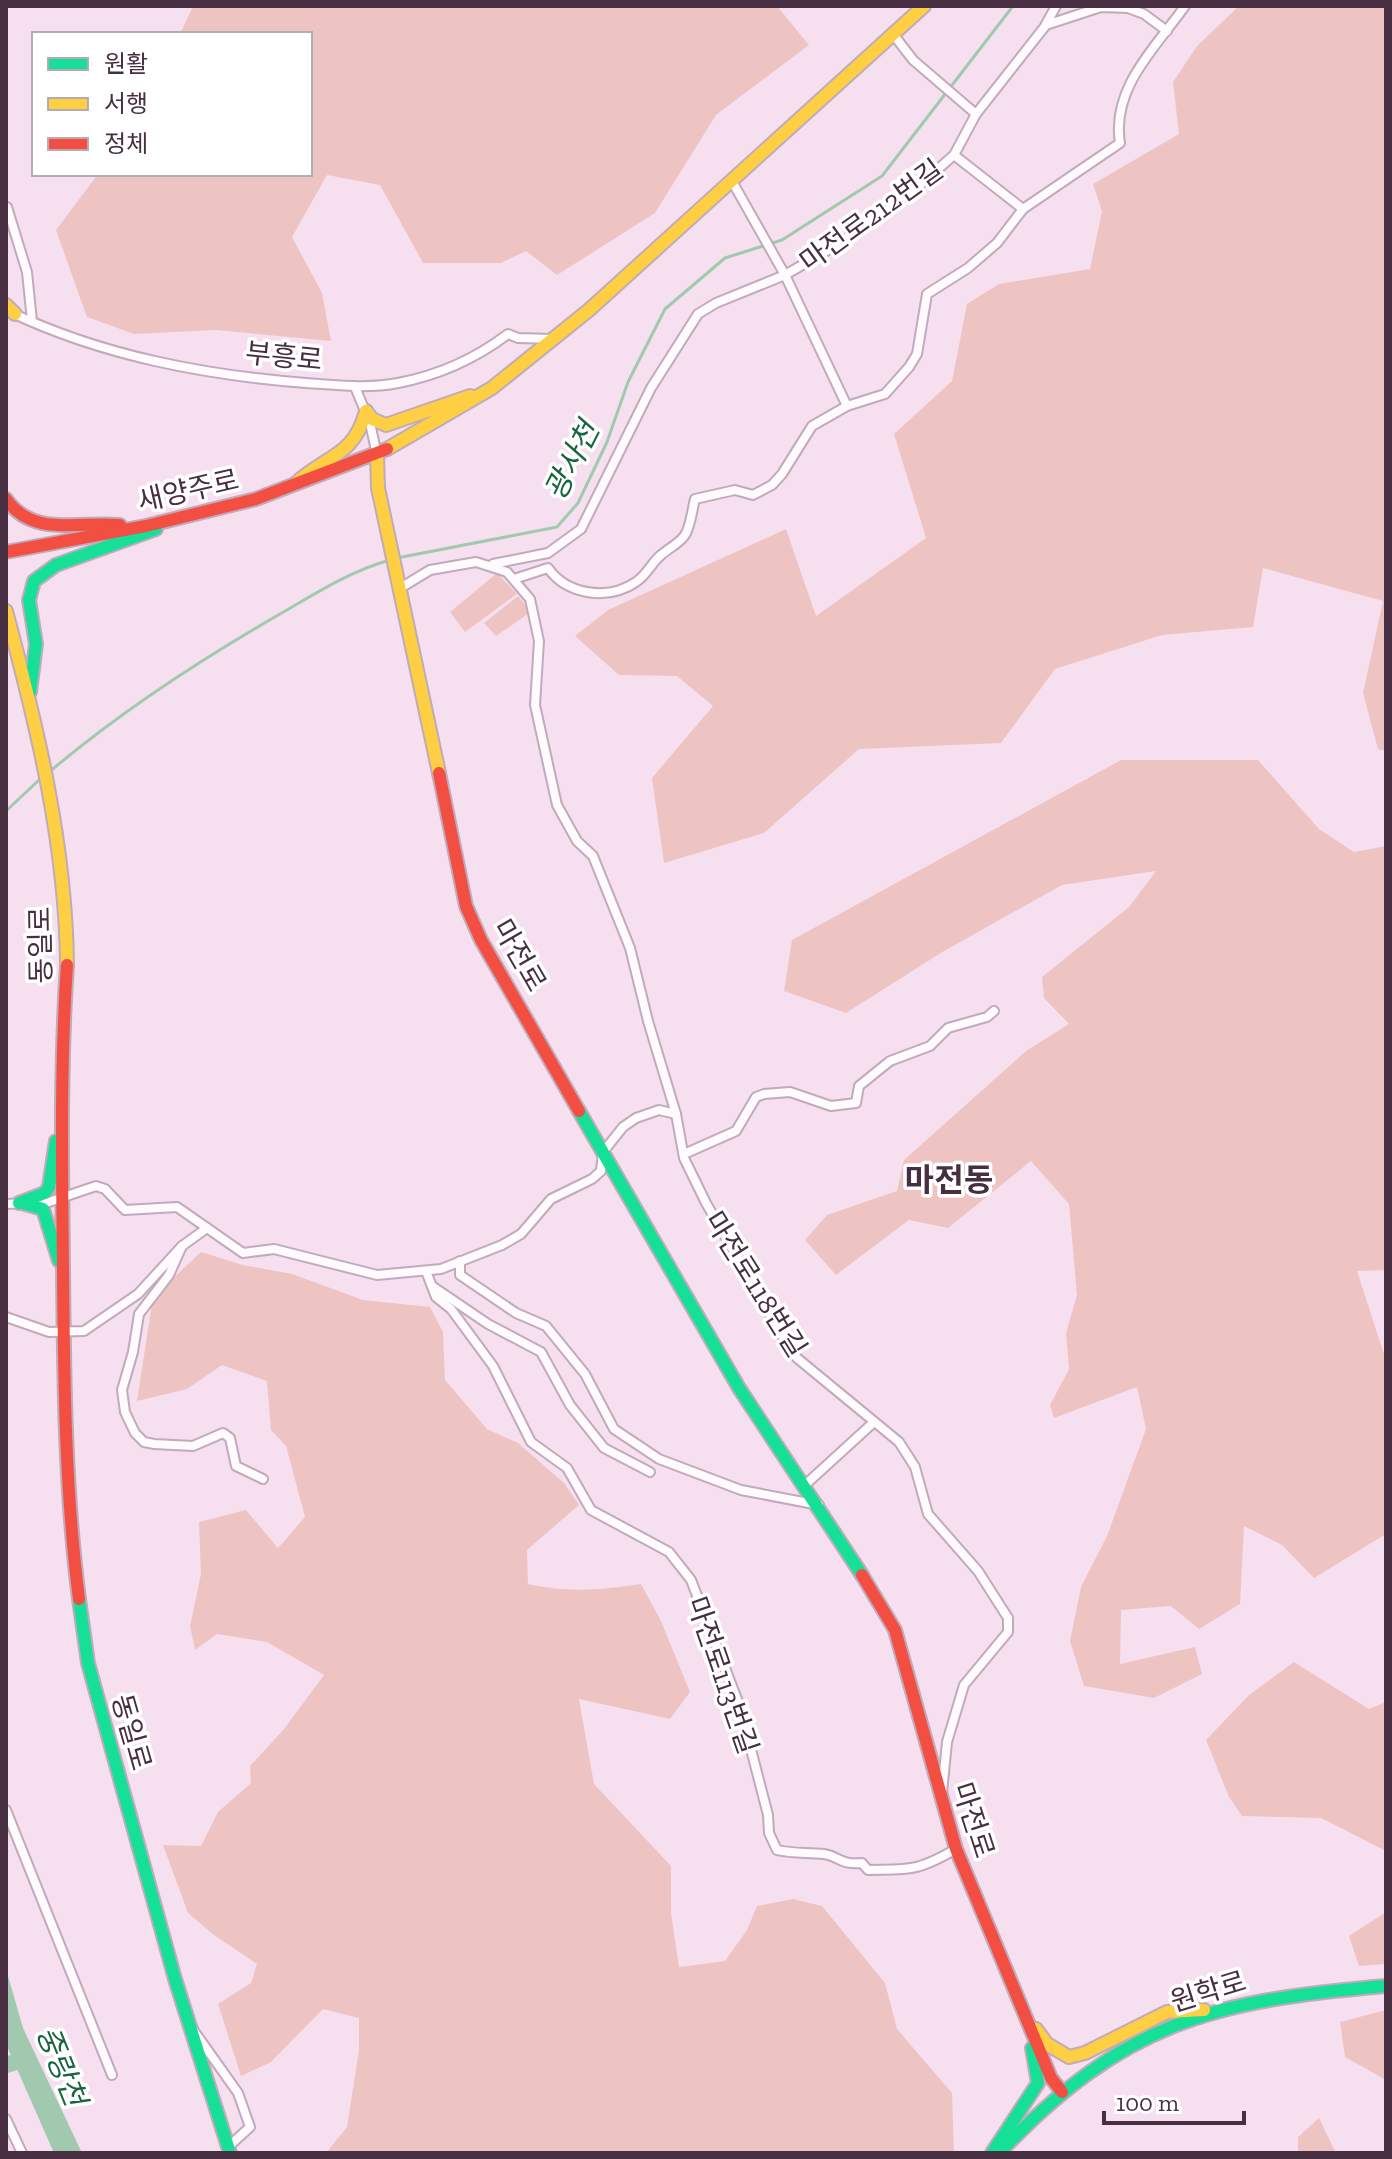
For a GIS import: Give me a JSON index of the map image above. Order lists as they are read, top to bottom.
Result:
{
  "streets": {
    "street": [
      "마전로212번길",
      "부흥로",
      "새양주로",
      "동일로",
      "마전로",
      "마전로118번길",
      "마전로113번길",
      "원학로"
    ]
  },
  "crossings": [
    ["부흥로", "마전로"],
    ["새양주로", "마전로"],
    ["마전로", "마전로118번길"],
    ["마전로", "마전로113번길"],
    ["마전로", "원학로"]
  ],
  "districts": ["마전동"],
  "water": ["광사천", "중랑천"],
  "legend": ["원활", "서행", "정체"],
  "scale_bar": "100 m"
}
